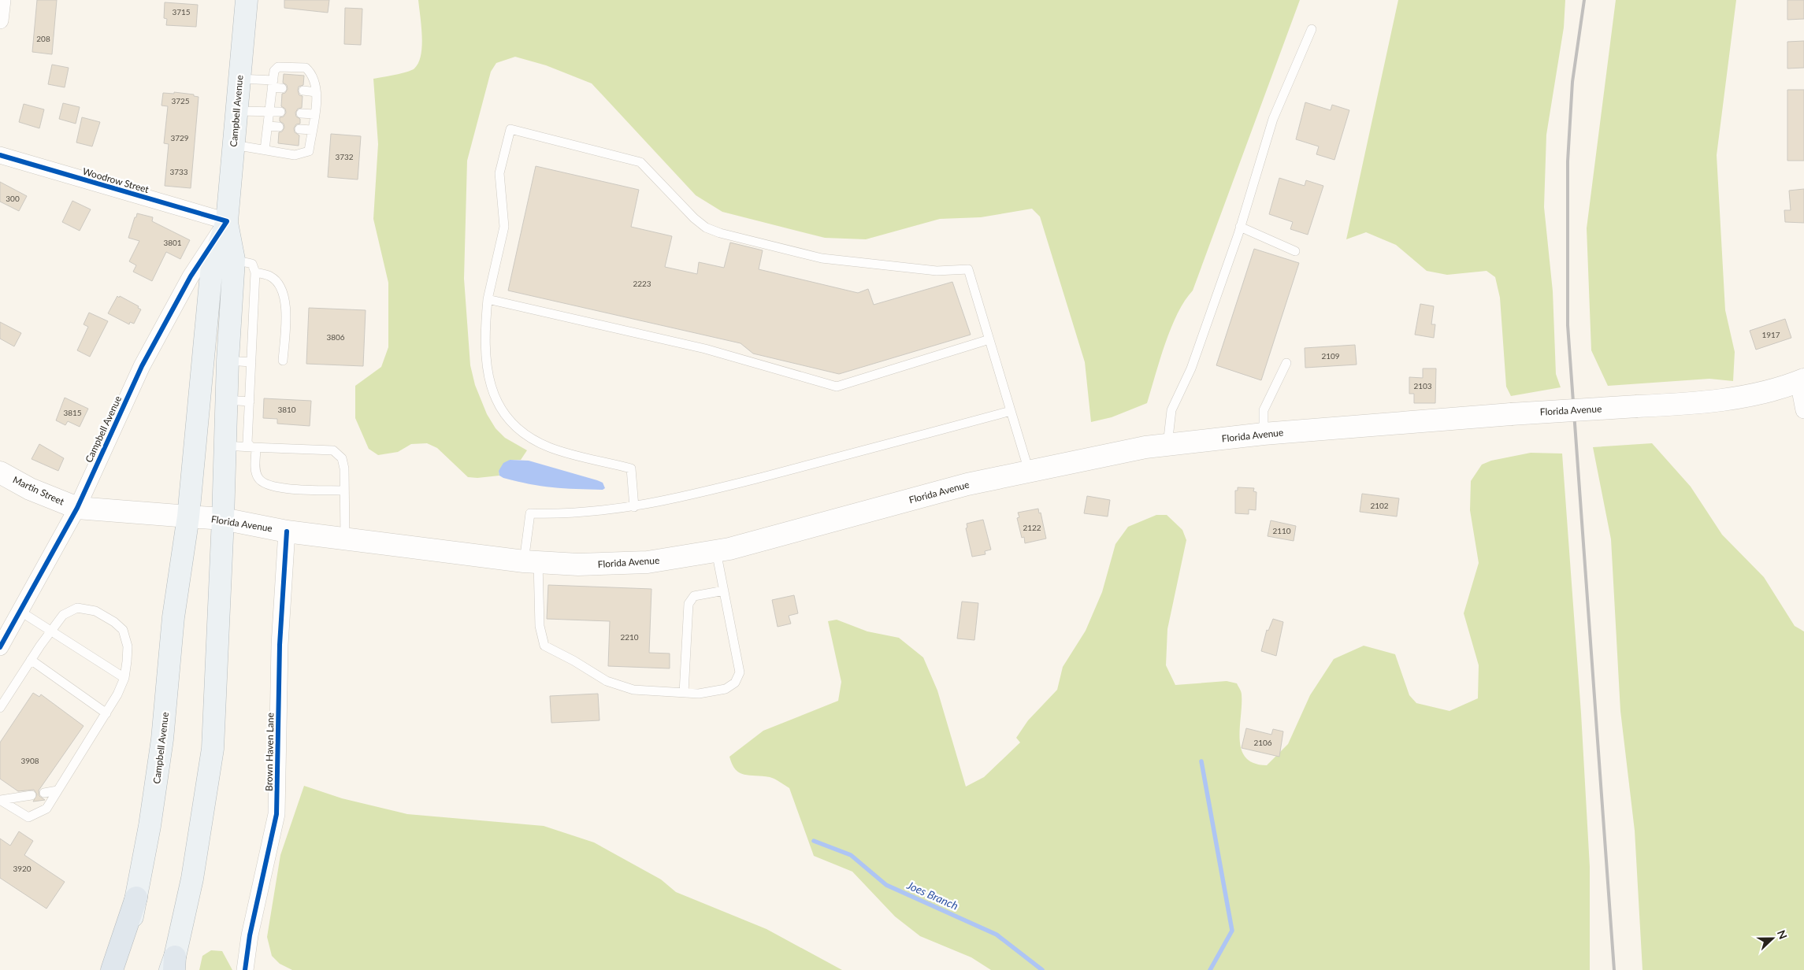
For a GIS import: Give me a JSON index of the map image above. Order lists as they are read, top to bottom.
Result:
{
  "streets": {
    "main road": ["Campbell Avenue", "Florida Avenue", "Martin Street"],
    "street": ["Woodrow Street", "Brown Haven Lane"]
  },
  "crossings": [
    ["Campbell Avenue", "Woodrow Street"],
    ["Campbell Avenue", "Florida Avenue"],
    ["Campbell Avenue", "Martin Street"],
    ["Florida Avenue", "Martin Street"],
    ["Florida Avenue", "Brown Haven Lane"]
  ],
  "water": ["Joes Branch"],
  "house_numbers": [
    "3715",
    "208",
    "3725",
    "3729",
    "3732",
    "3733",
    "300",
    "3801",
    "2223",
    "1917",
    "3806",
    "2109",
    "2103",
    "3810",
    "3815",
    "2102",
    "2122",
    "2110",
    "2210",
    "2106",
    "3908",
    "3920"
  ],
  "north": "right"
}
